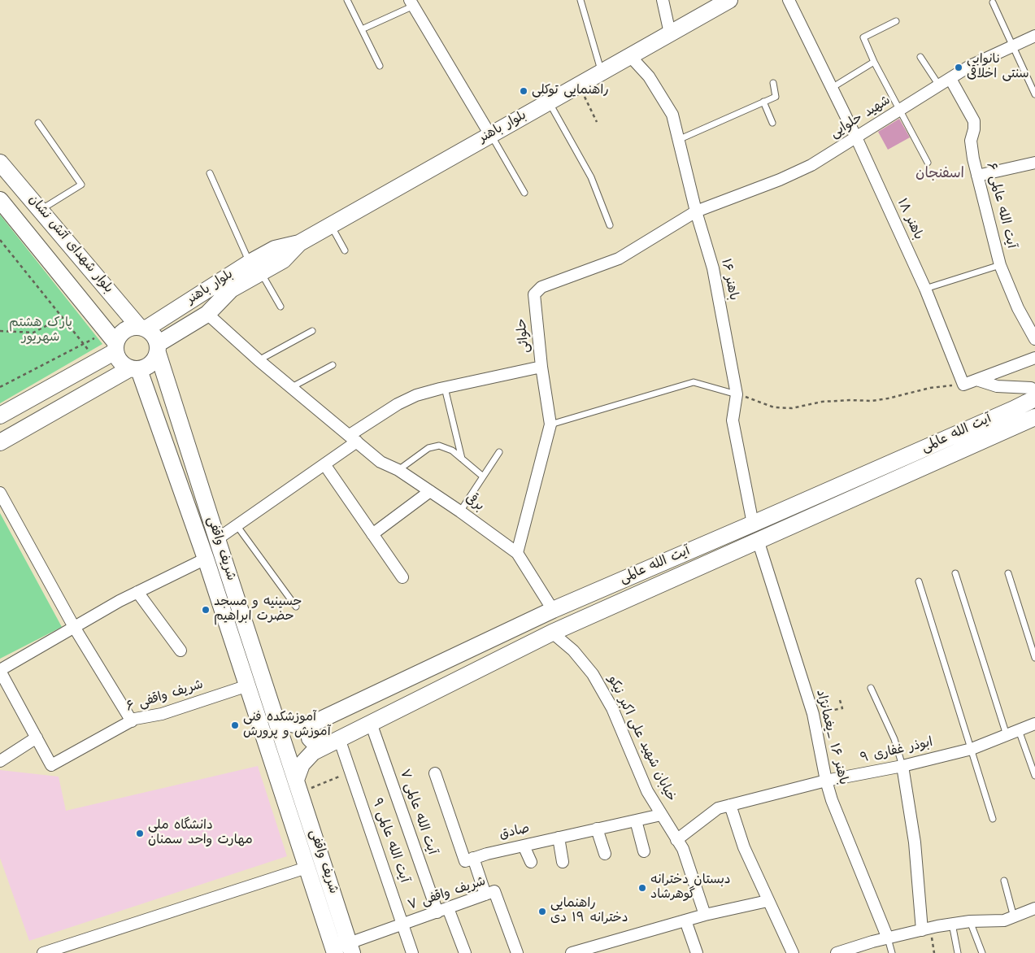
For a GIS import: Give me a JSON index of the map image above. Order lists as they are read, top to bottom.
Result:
{
  "streets": {
    "main road": [
      "بلوار باهنر",
      "بلوار شهدای آتش نشان",
      "آیت الله عالمی",
      "شریف واقفی"
    ],
    "street": [
      "شهید حلوایی",
      "آیت الله عالمی ۶",
      "باهنر ۱۸",
      "باهنر ۱۶",
      "حلوائی",
      "برقی",
      "شریف واقفی ۶",
      "باهنر ۱۶ _یغمانژاد",
      "خیابان شهید علی اکبر نیکو",
      "ابوذر غفاری ۹",
      "آیت الله عالمی ۷",
      "صادق",
      "آیت الله عالمی ۹",
      "شریف واقفی ۷"
    ]
  },
  "crossings": [
    ["شهید حلوایی", "آیت الله عالمی ۶"],
    ["شهید حلوایی", "باهنر ۱۸"],
    ["شهید حلوایی", "باهنر ۱۶"],
    ["شهید حلوایی", "حلوائی"],
    ["بلوار باهنر", "بلوار شهدای آتش نشان"],
    ["بلوار باهنر", "باهنر ۱۶"],
    ["بلوار باهنر", "برقی"],
    ["بلوار باهنر", "شریف واقفی"],
    ["بلوار شهدای آتش نشان", "شریف واقفی"],
    ["باهنر ۱۶", "حلوائی"],
    ["باهنر ۱۶", "آیت الله عالمی"],
    ["حلوائی", "برقی"],
    ["آیت الله عالمی", "برقی"],
    ["آیت الله عالمی", "شریف واقفی"],
    ["آیت الله عالمی", "باهنر ۱۶ _یغمانژاد"],
    ["آیت الله عالمی", "خیابان شهید علی اکبر نیکو"],
    ["آیت الله عالمی", "آیت الله عالمی ۷"],
    ["آیت الله عالمی", "آیت الله عالمی ۹"],
    ["شریف واقفی", "شریف واقفی ۶"],
    ["شریف واقفی", "شریف واقفی ۷"],
    ["باهنر ۱۶ _یغمانژاد", "ابوذر غفاری ۹"],
    ["خیابان شهید علی اکبر نیکو", "ابوذر غفاری ۹"],
    ["خیابان شهید علی اکبر نیکو", "صادق"],
    ["آیت الله عالمی ۷", "شریف واقفی ۷"],
    ["آیت الله عالمی ۹", "شریف واقفی ۷"]
  ],
  "districts": ["اسفنجان"],
  "parks": ["پارک هشتم شهریور"],
  "places": [
    "نانوایی سنتی اخلاقی",
    "راهنمایی توکلی",
    "حسینیه و مسجد حضرت ابراهیم",
    "آموزشکده فنی آموزش و پرورش",
    "دانشگاه ملی مهارت واحد سمنان",
    "دبستان دخترانه گوهرشاد",
    "راهنمایی دخترانه ۱۹ دی"
  ]
}
